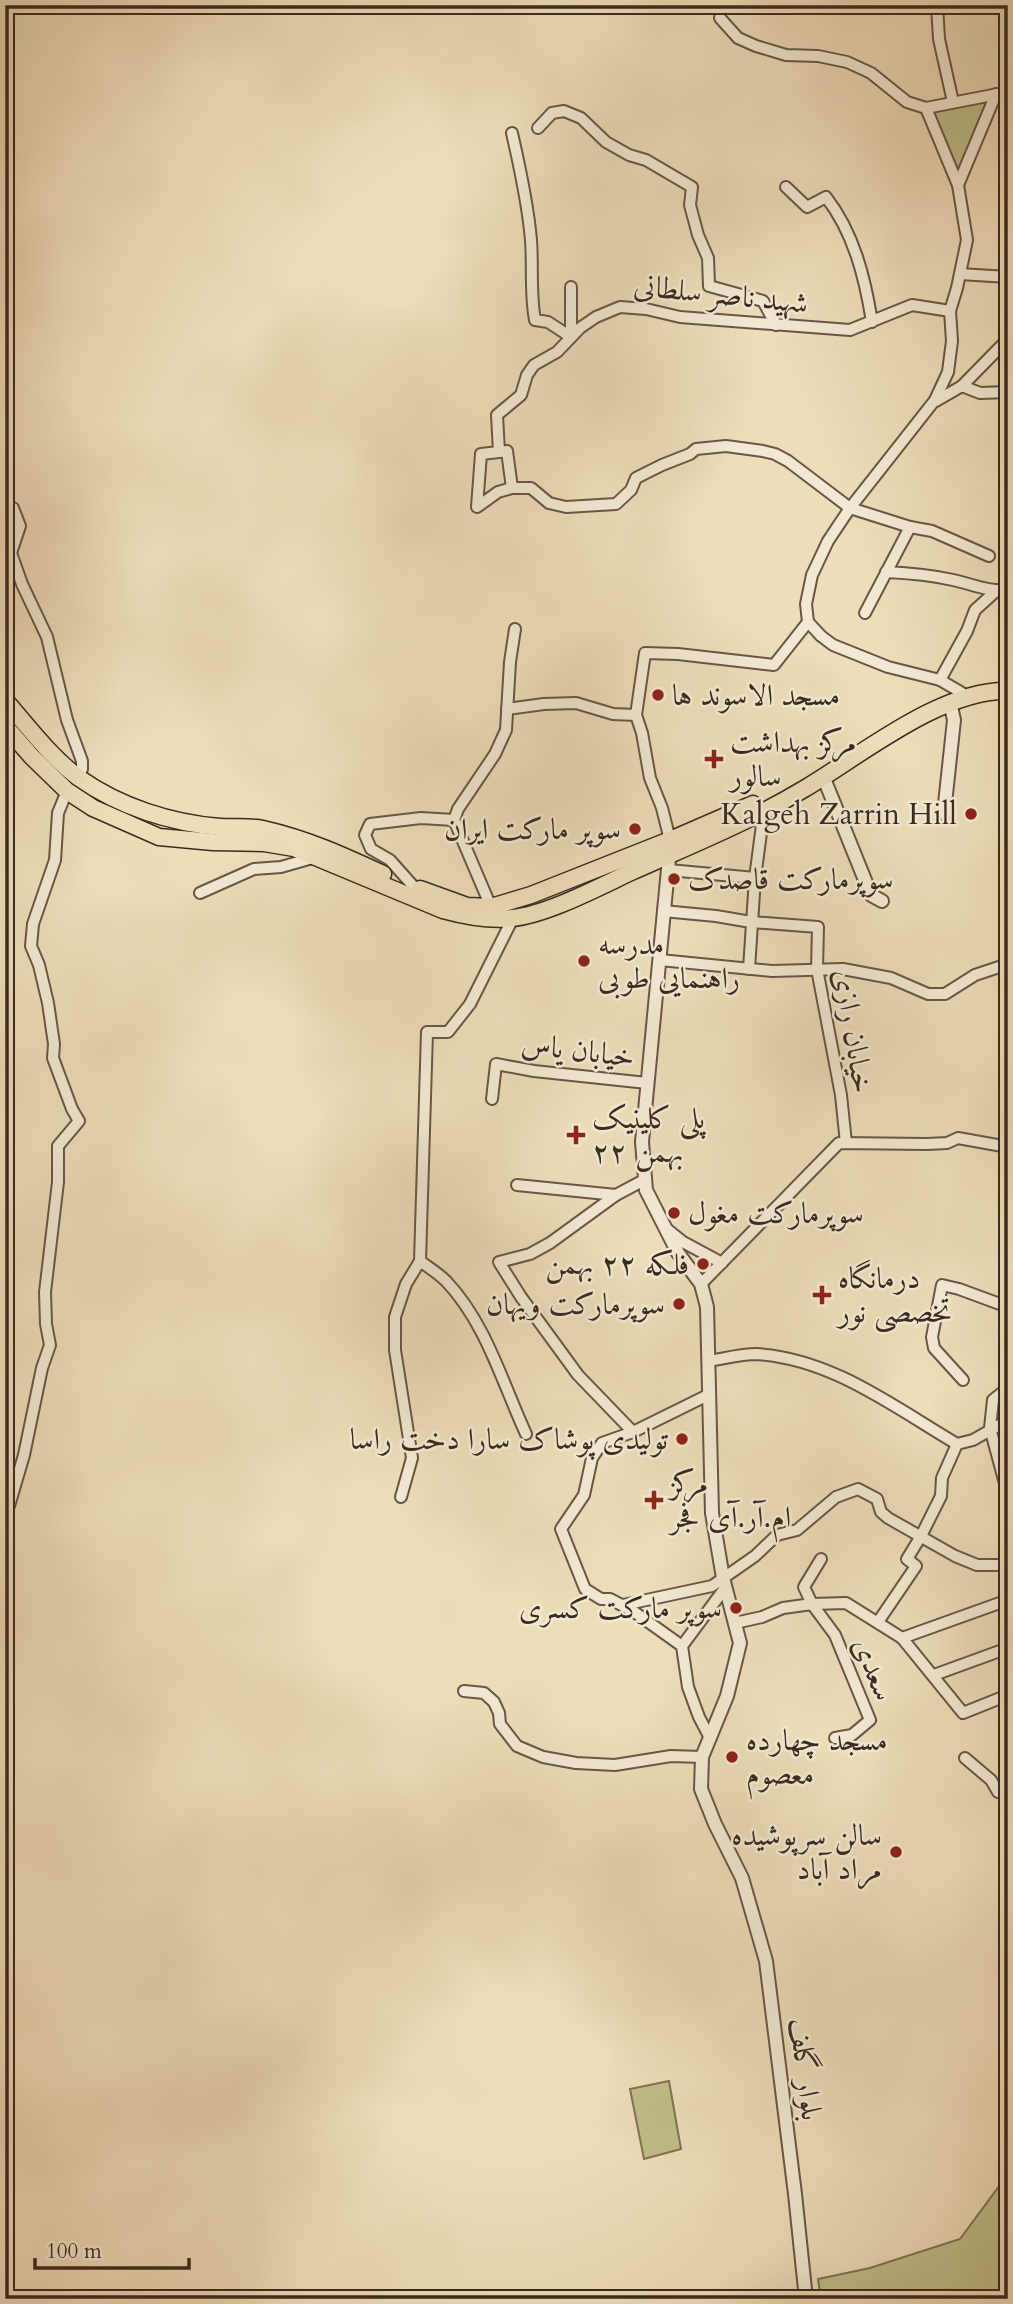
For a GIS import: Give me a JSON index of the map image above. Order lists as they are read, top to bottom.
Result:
{
  "streets": {
    "street": [
      "شهید ناصر سلطانی",
      "خیابان رازی",
      "خیابان یاس",
      "سعدی",
      "بلوار گلف"
    ]
  },
  "places": {
    "other": [
      "مسجد الاسوند ها",
      "Kalgeh Zarrin Hill",
      "سوپر مارکت ایران",
      "سوپرمارکت قاصدک",
      "مدرسه راهنمایی طوبی",
      "سوپرمارکت مغول",
      "فلکه ۲۲ بهمن",
      "سوپرمارکت ویهان",
      "تولیدی پوشاک سارا دخت راسا",
      "سوپر مارکت کسری",
      "مسجد چهارده معصوم",
      "سالن سرپوشیده مراد آباد"
    ],
    "health": [
      "مرکز بهداشت سالور",
      "پلی کلینیک ۲۲ بهمن",
      "درمانگاه تخصصی نور",
      "مرکز ام.آر.آی فجر"
    ]
  },
  "scale_bar": "100 m"
}
